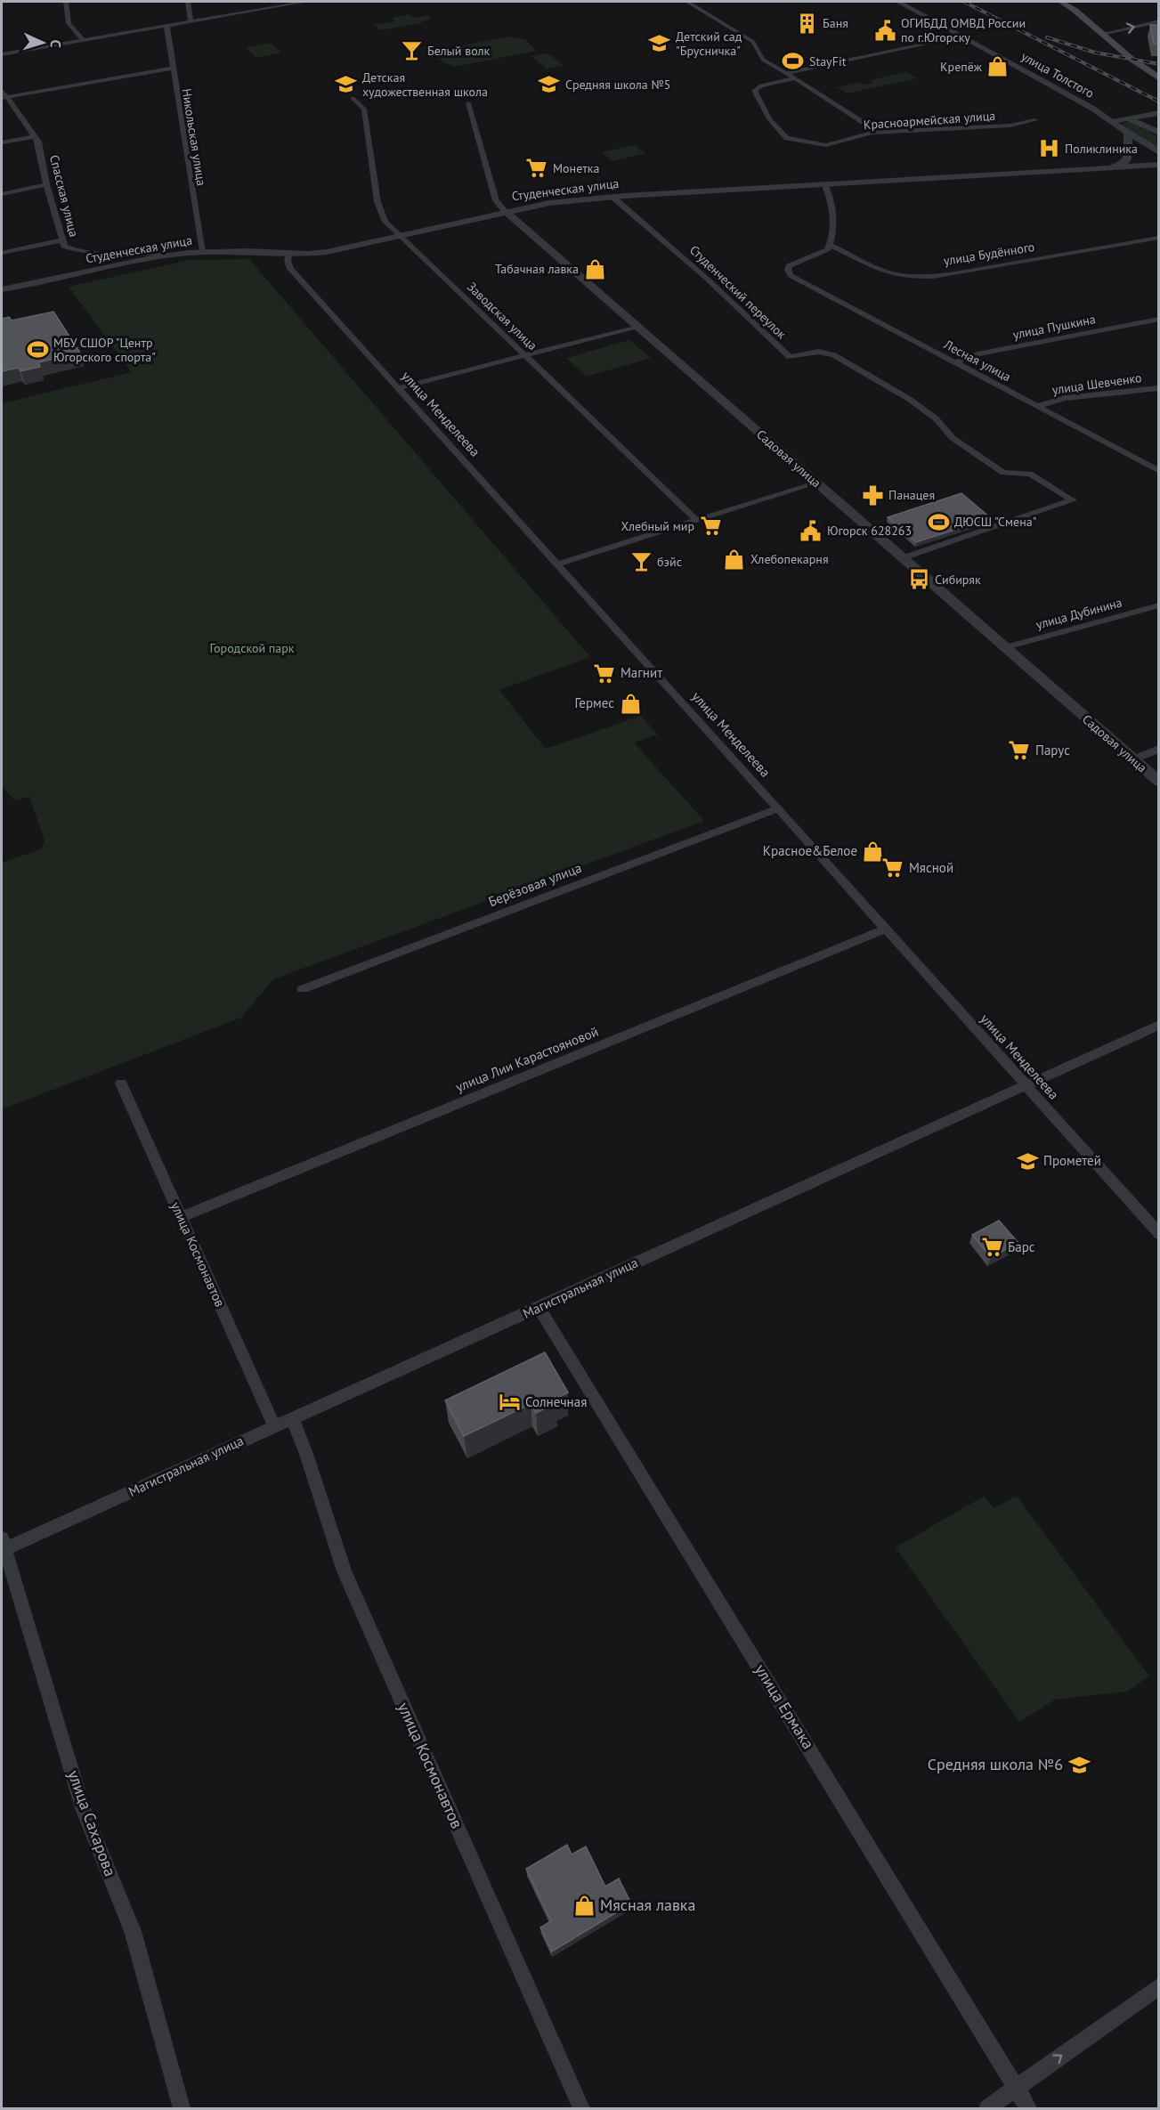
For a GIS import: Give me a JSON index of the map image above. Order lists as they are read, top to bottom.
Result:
{
  "streets": {
    "street": [
      "улица Толстого",
      "Красноармейская улица",
      "Никольская улица",
      "Студенческая улица",
      "Спасская улица",
      "улица Будённого",
      "Студенческий переулок",
      "Заводская улица",
      "улица Пушкина",
      "Лесная улица",
      "улица Шевченко",
      "улица Менделеева",
      "Садовая улица",
      "улица Дубинина",
      "Берёзовая улица",
      "улица Лии Карастояновой",
      "улица Космонавтов",
      "Магистральная улица",
      "улица Ермака",
      "улица Сахарова"
    ]
  },
  "crossings": [
    ["Никольская улица", "Студенческая улица"],
    ["Студенческая улица", "Спасская улица"],
    ["Студенческая улица", "Студенческий переулок"],
    ["Студенческая улица", "Заводская улица"],
    ["Студенческая улица", "улица Менделеева"],
    ["Студенческая улица", "Садовая улица"],
    ["улица Будённого", "Лесная улица"],
    ["Студенческий переулок", "Садовая улица"],
    ["улица Пушкина", "Лесная улица"],
    ["Лесная улица", "улица Шевченко"],
    ["улица Менделеева", "Берёзовая улица"],
    ["улица Менделеева", "улица Лии Карастояновой"],
    ["улица Менделеева", "Магистральная улица"],
    ["Садовая улица", "улица Дубинина"],
    ["улица Лии Карастояновой", "улица Космонавтов"],
    ["улица Космонавтов", "Магистральная улица"],
    ["Магистральная улица", "улица Ермака"],
    ["Магистральная улица", "улица Сахарова"]
  ],
  "parks": ["Городской парк"],
  "places": {
    "building": ["Баня"],
    "public building": ["ОГИБДД ОМВД России по г.Югорску", "Югорск 628263"],
    "school or university": [
      "Детский сад \"Брусничка\"",
      "Детская художественная школа",
      "Средняя школа №5",
      "Прометей",
      "Средняя школа №6"
    ],
    "bar": ["Белый волк", "бэйс"],
    "sports": ["StayFit", "МБУ СШОР \"Центр Югорского спорта\"", "ДЮСШ \"Смена\""],
    "shop": [
      "Крепёж",
      "Табачная лавка",
      "Хлебопекарня",
      "Гермес",
      "Красное&Белое",
      "Мясная лавка"
    ],
    "hospital": ["Поликлиника"],
    "supermarket": [
      "Монетка",
      "Хлебный мир",
      "Магнит",
      "Парус",
      "Мясной",
      "Барс"
    ],
    "pharmacy": ["Панацея"],
    "bus stop": ["Сибиряк"],
    "hotel": ["Солнечная"]
  },
  "north": "right"
}
